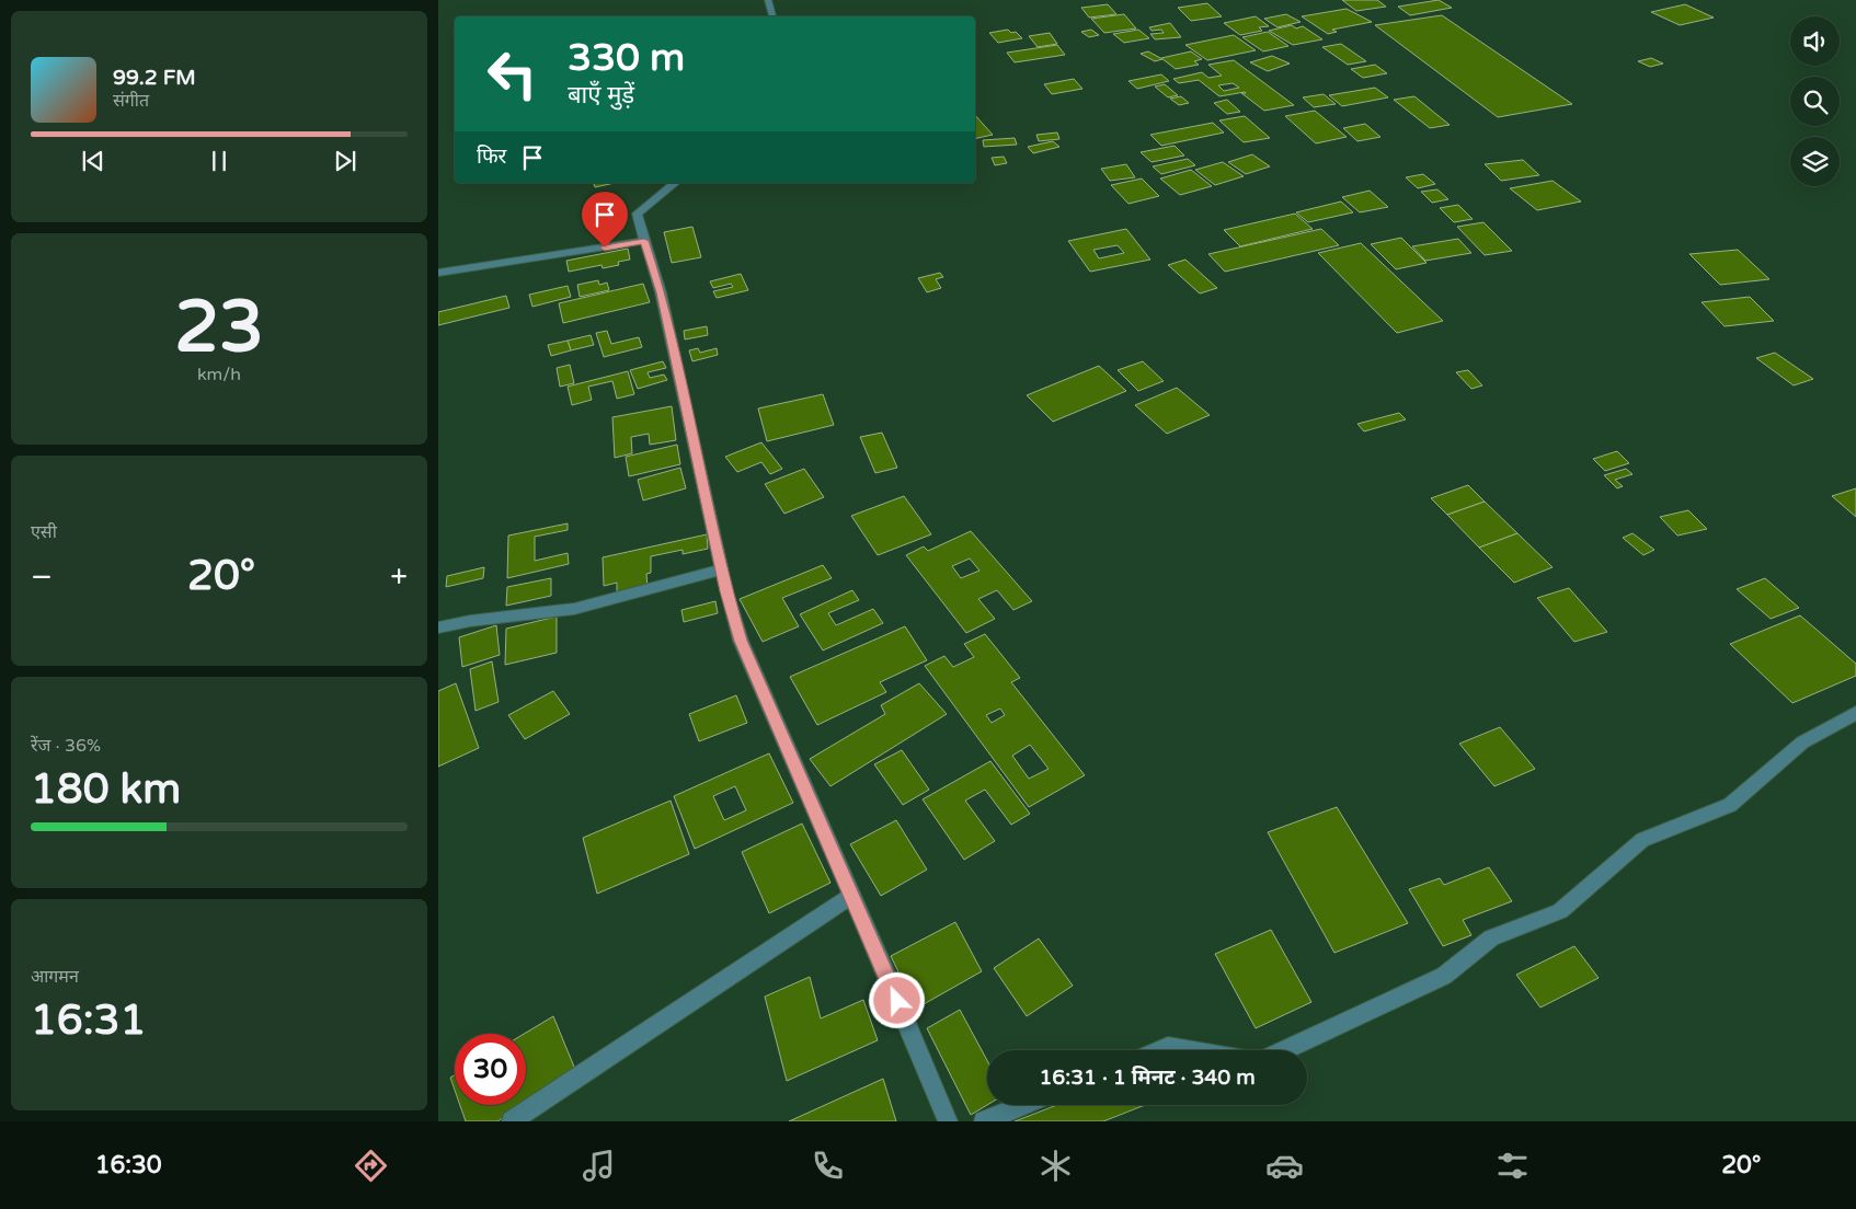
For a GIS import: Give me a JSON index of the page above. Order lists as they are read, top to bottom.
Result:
{
  "page": {
    "turn": ["330 m", "बाएँ मुड़ें"],
    "song": ["99.2 FM", "संगीत"],
    "then": "फिर",
    "tile": [
      ["23", "km/h"],
      "एसी",
      ["रेंज · 36%", "180 km"],
      ["आगमन", "16:31"]
    ],
    "heat": ["−", "20°", "+"],
    "limit": "30",
    "trip": "16:31 · 1 मिनट · 340 m",
    "tabs": ["16:30", "20°"]
  }
}
